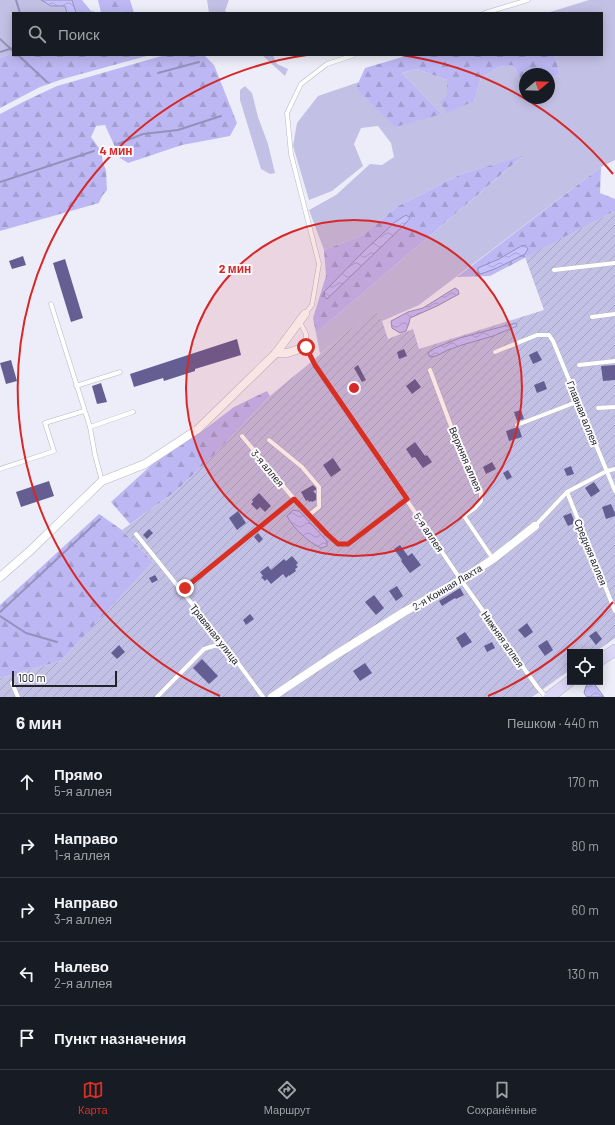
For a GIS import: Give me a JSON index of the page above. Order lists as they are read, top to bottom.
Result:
{
  "streets": {
    "street": ["2-я Конная Лахта"],
    "lane": [
      "Главная аллея",
      "Верхняя аллея",
      "3-я аллея",
      "5-я аллея",
      "Средняя аллея",
      "Травяная улица",
      "Нижняя аллея"
    ]
  },
  "crossings": [
    ["Главная аллея", "2-я Конная Лахта"],
    ["Верхняя аллея", "2-я Конная Лахта"],
    ["3-я аллея", "5-я аллея"],
    ["5-я аллея", "2-я Конная Лахта"],
    ["5-я аллея", "Нижняя аллея"],
    ["Средняя аллея", "2-я Конная Лахта"],
    ["2-я Конная Лахта", "Нижняя аллея"]
  ],
  "scale_bar": "100 m",
  "north": "right",
  "page": {
    "search": "Поиск",
    "scale": "100 m",
    "heading": ["6 мин", "Пешком · 440 m"],
    "list": [
      ["Прямо", "5-я аллея", "170 m"],
      ["Направо", "1-я аллея", "80 m"],
      ["Направо", "3-я аллея", "60 m"],
      ["Налево", "2-я аллея", "130 m"],
      "Пункт назначения"
    ],
    "nav": ["Карта", "Маршрут", "Сохранённые"]
  },
  "rings": ["4 мин", "2 мин"]
}
